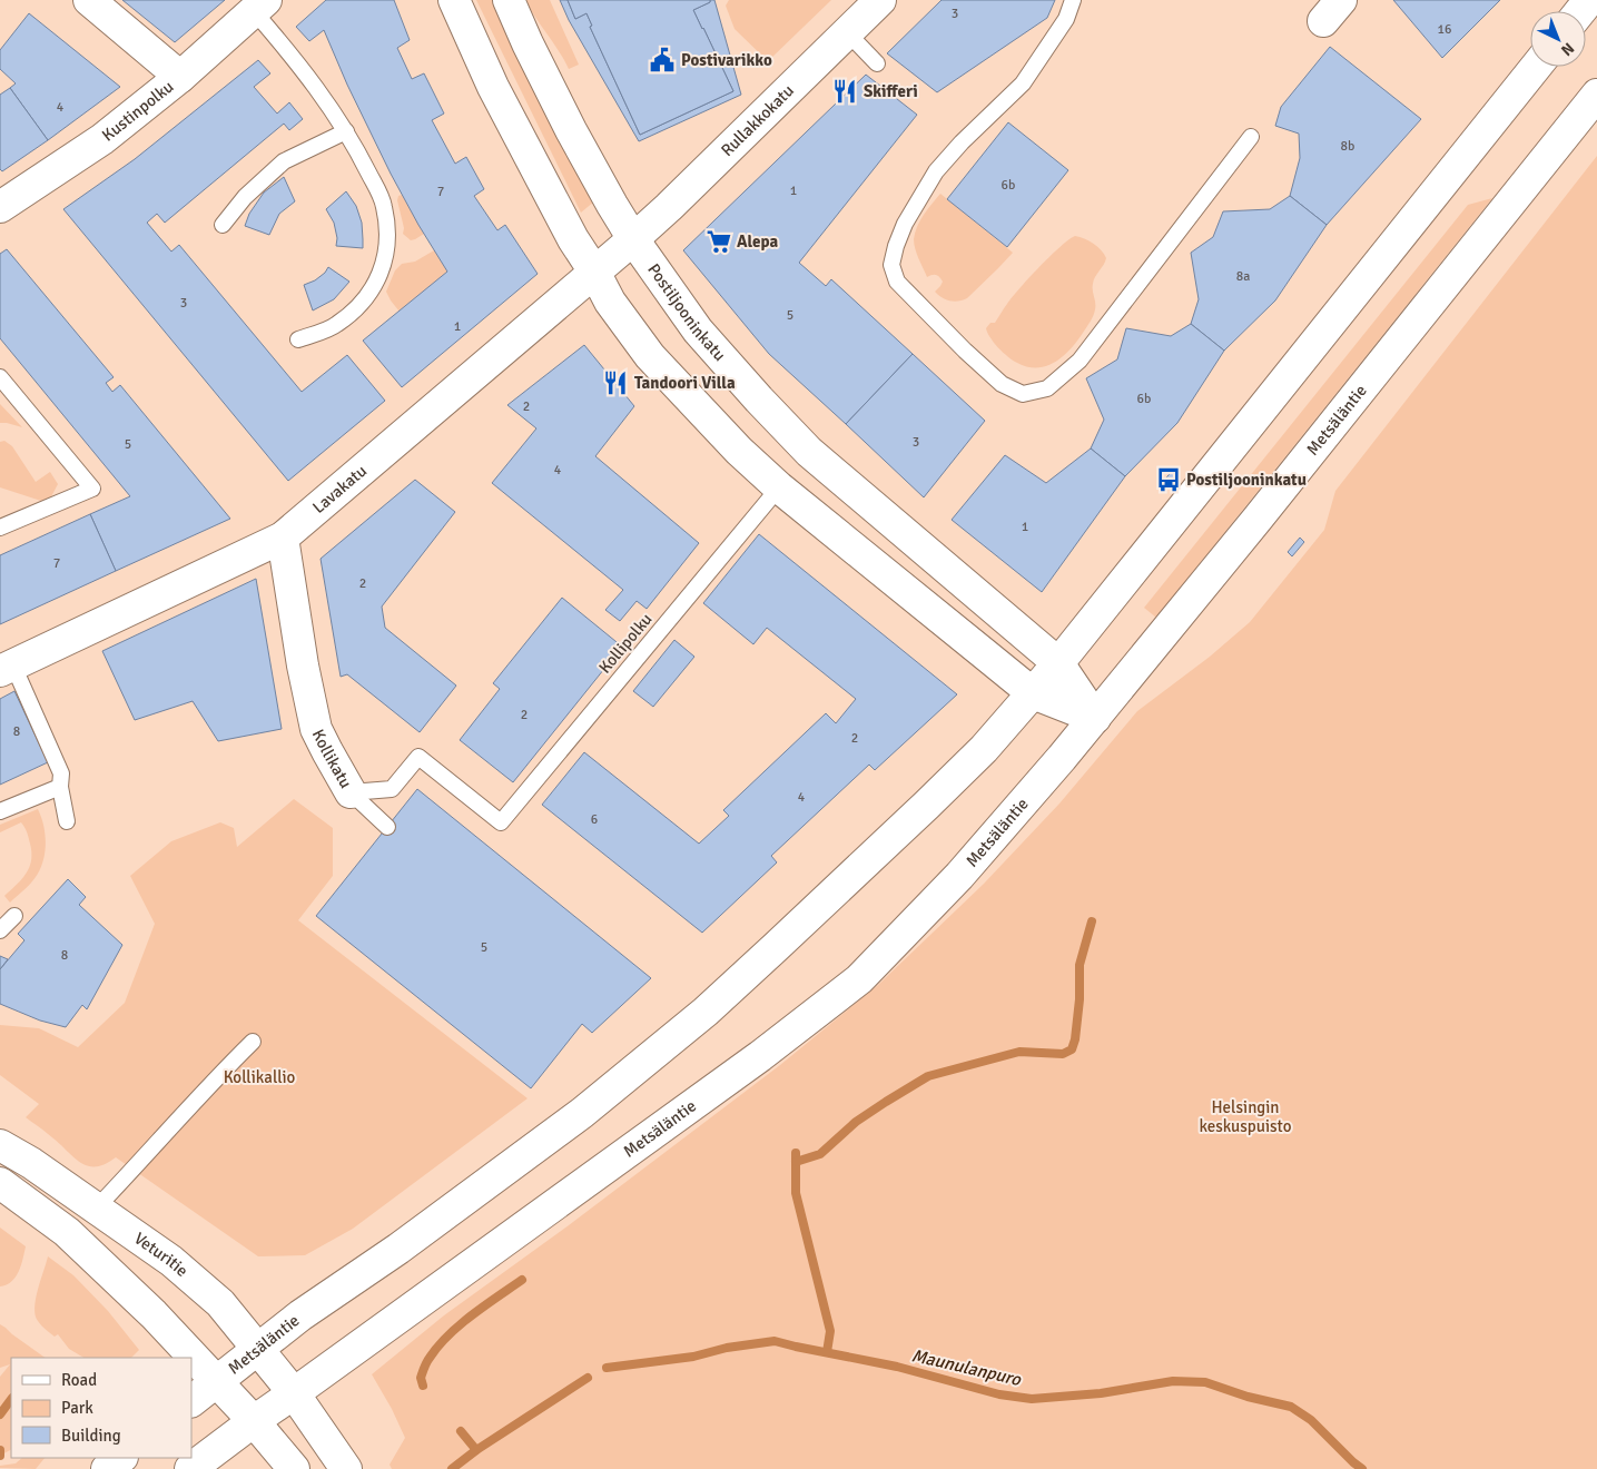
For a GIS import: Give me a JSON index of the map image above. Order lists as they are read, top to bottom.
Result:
{
  "streets": {
    "main road": [
      "Kustinpolku",
      "Rullakkokatu",
      "Postiljooninkatu",
      "Metsäläntie",
      "Lavakatu",
      "Kollikatu",
      "Veturitie"
    ],
    "lane": ["Kollipolku"]
  },
  "crossings": [
    ["Rullakkokatu", "Postiljooninkatu"],
    ["Rullakkokatu", "Lavakatu"],
    ["Postiljooninkatu", "Metsäläntie"],
    ["Postiljooninkatu", "Lavakatu"],
    ["Metsäläntie", "Veturitie"],
    ["Lavakatu", "Kollikatu"],
    ["Kollipolku", "Kollikatu"]
  ],
  "water": ["Maunulanpuro"],
  "parks": ["Kollikallio", "Helsingin keskuspuisto"],
  "places": {
    "public building": ["Postivarikko"],
    "restaurant": ["Skifferi", "Tandoori Villa"],
    "supermarket": ["Alepa"],
    "bus stop": ["Postiljooninkatu"]
  },
  "house_numbers": [
    "3",
    "16",
    "4",
    "8b",
    "6b",
    "1",
    "7",
    "8a",
    "3",
    "5",
    "1",
    "6b",
    "2",
    "3",
    "5",
    "4",
    "1",
    "7",
    "2",
    "2",
    "8",
    "2",
    "4",
    "6",
    "5",
    "8"
  ],
  "legend": ["Road", "Park", "Building"],
  "north": "bottom right"
}
